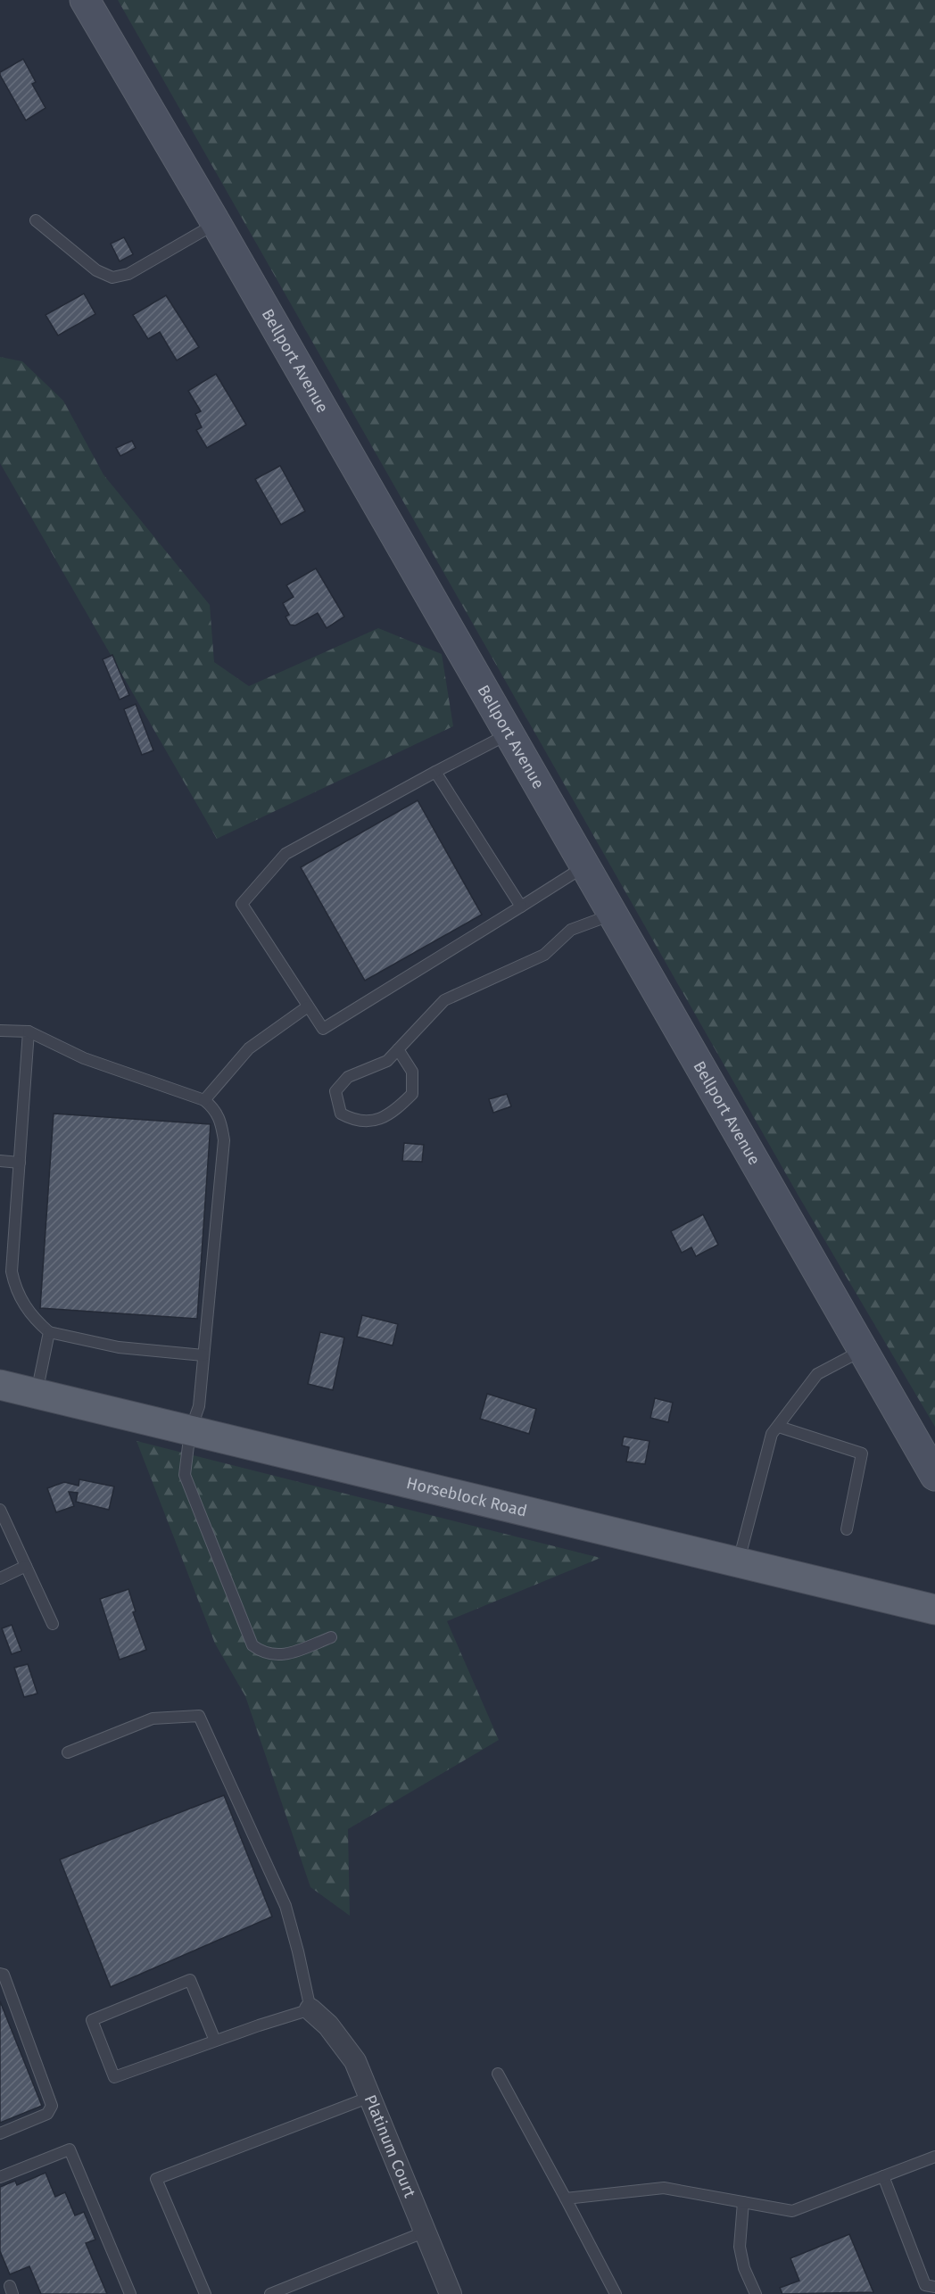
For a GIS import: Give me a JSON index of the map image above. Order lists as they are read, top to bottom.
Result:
{
  "streets": {
    "main road": ["Bellport Avenue", "Horseblock Road"],
    "street": ["Platinum Court"]
  }
}
